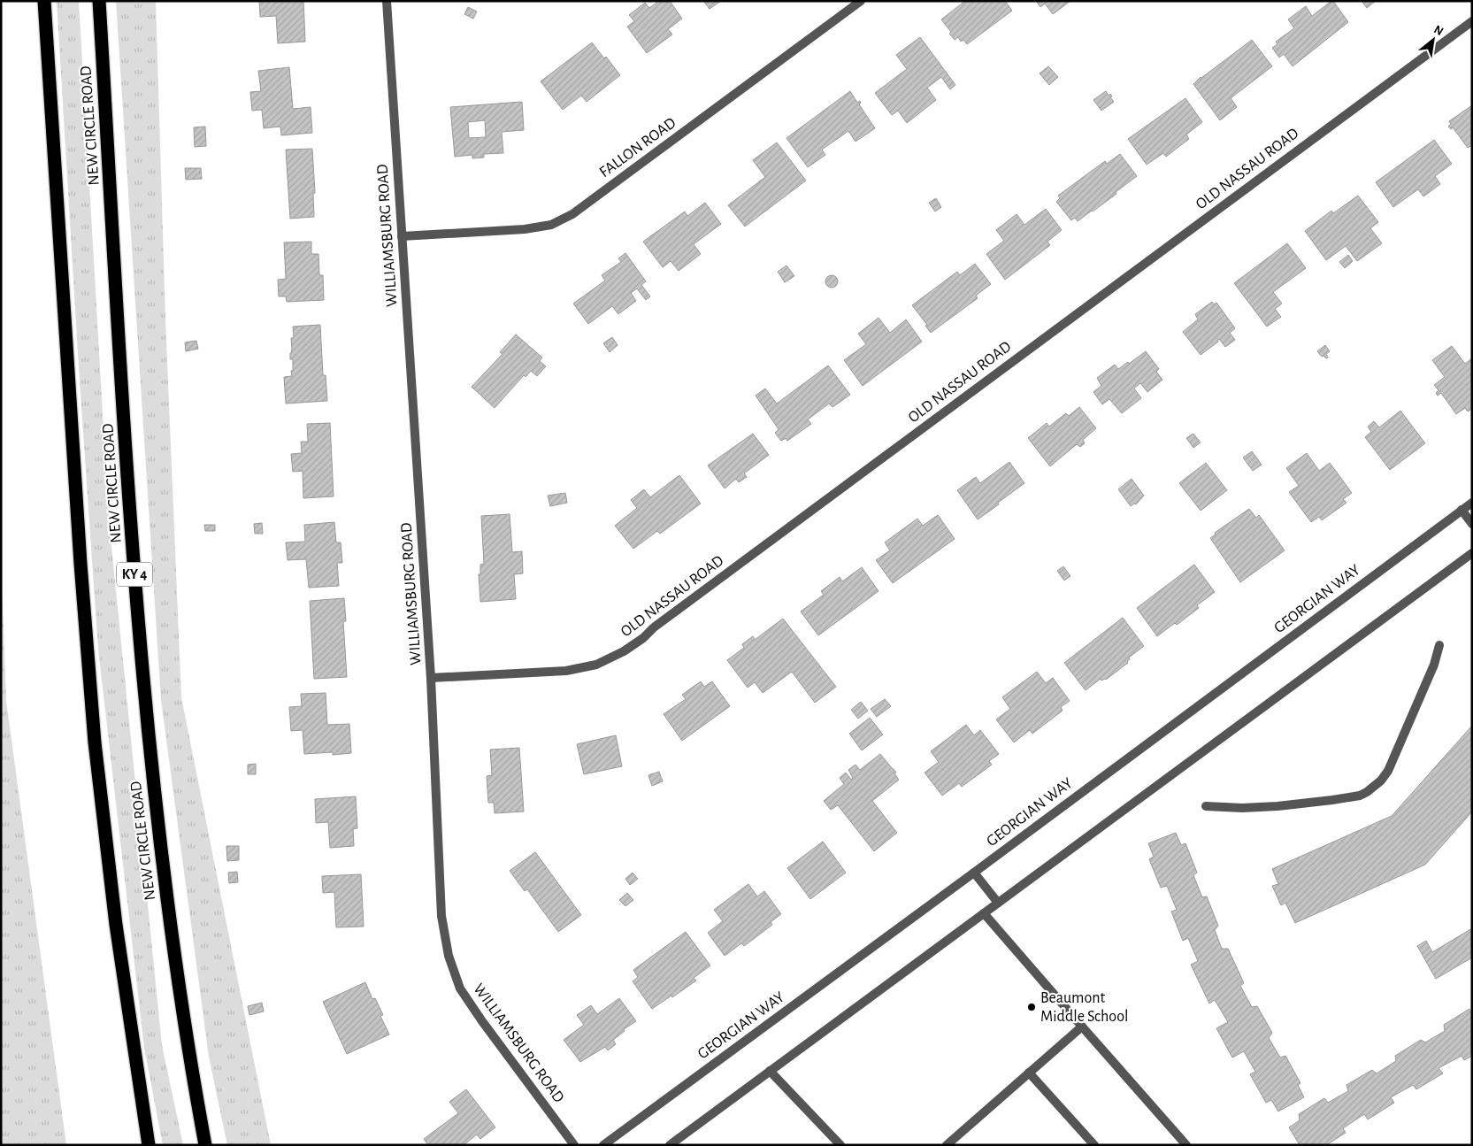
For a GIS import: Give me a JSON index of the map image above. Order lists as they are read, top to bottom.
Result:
{
  "streets": {
    "highway": ["NEW CIRCLE ROAD", "KY 4"],
    "street": [
      "FALLON ROAD",
      "OLD NASSAU ROAD",
      "WILLIAMSBURG ROAD",
      "GEORGIAN WAY"
    ]
  },
  "crossings": [
    ["FALLON ROAD", "WILLIAMSBURG ROAD"],
    ["OLD NASSAU ROAD", "WILLIAMSBURG ROAD"]
  ],
  "places": ["Beaumont Middle School"],
  "north": "top right"
}
